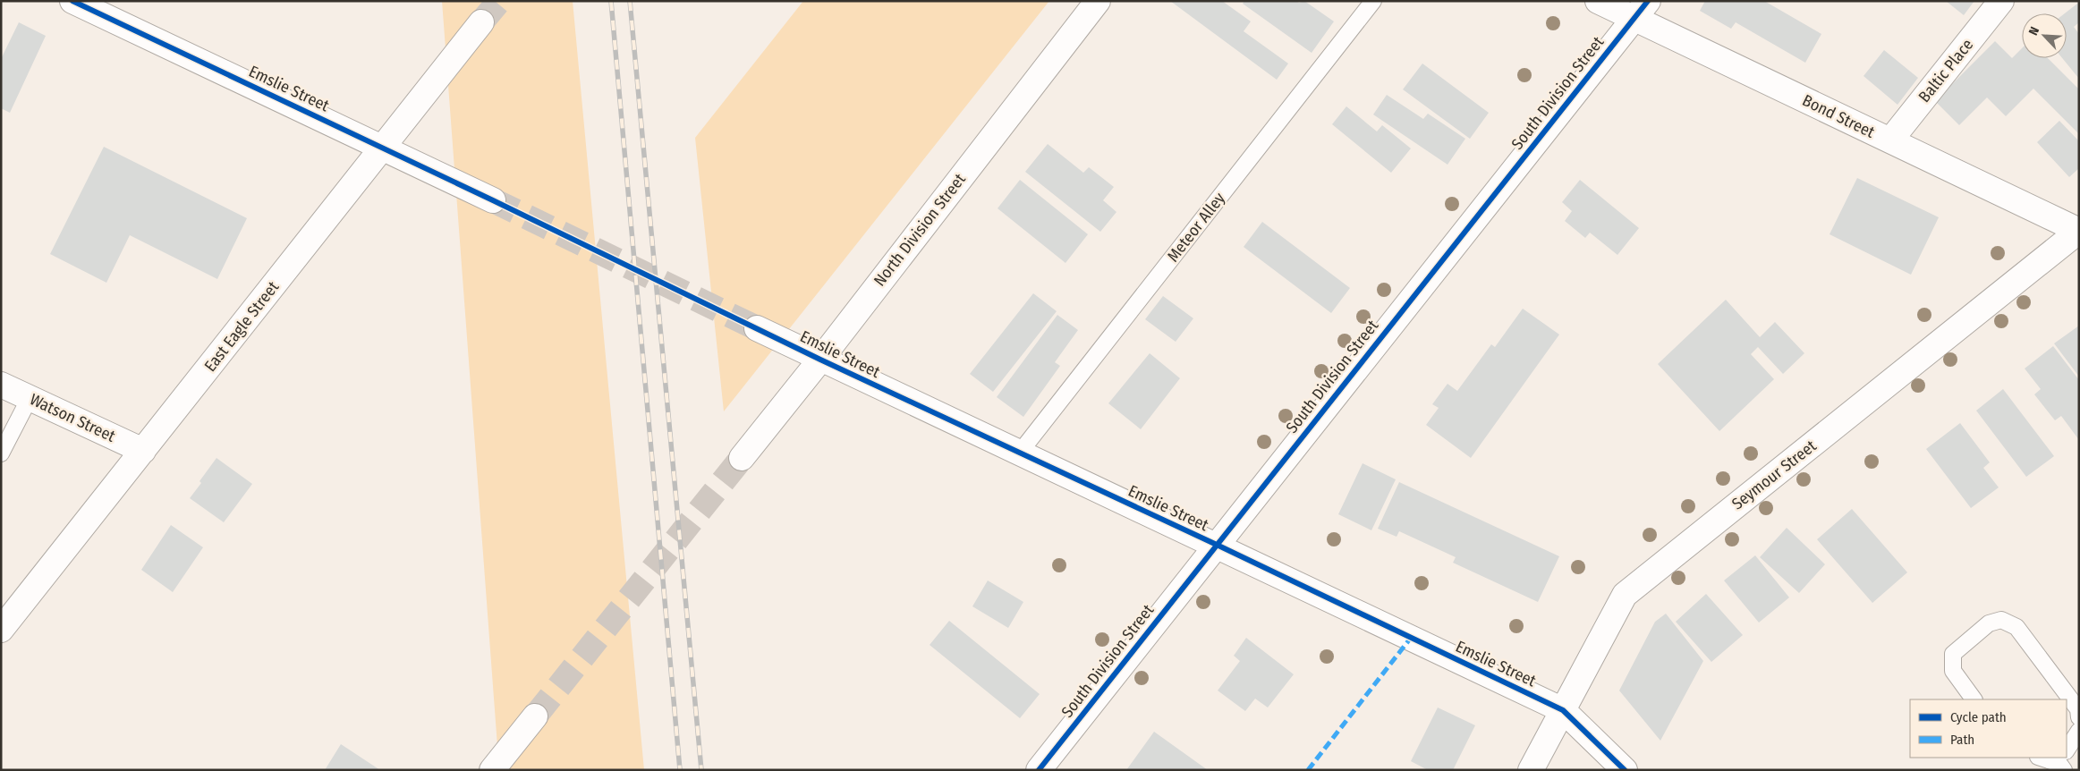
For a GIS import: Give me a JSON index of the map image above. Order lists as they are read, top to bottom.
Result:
{
  "streets": {
    "street": [
      "Baltic Place",
      "Emslie Street",
      "South Division Street",
      "Bond Street",
      "North Division Street",
      "East Eagle Street",
      "Watson Street",
      "Seymour Street"
    ],
    "lane": ["Meteor Alley"]
  },
  "crossings": [
    ["Baltic Place", "Bond Street"],
    ["Emslie Street", "South Division Street"],
    ["Emslie Street", "Meteor Alley"],
    ["Emslie Street", "North Division Street"],
    ["Emslie Street", "East Eagle Street"],
    ["Emslie Street", "Seymour Street"],
    ["South Division Street", "Bond Street"],
    ["Bond Street", "Seymour Street"],
    ["East Eagle Street", "Watson Street"]
  ],
  "legend": ["Cycle path", "Path"],
  "north": "top left"
}
